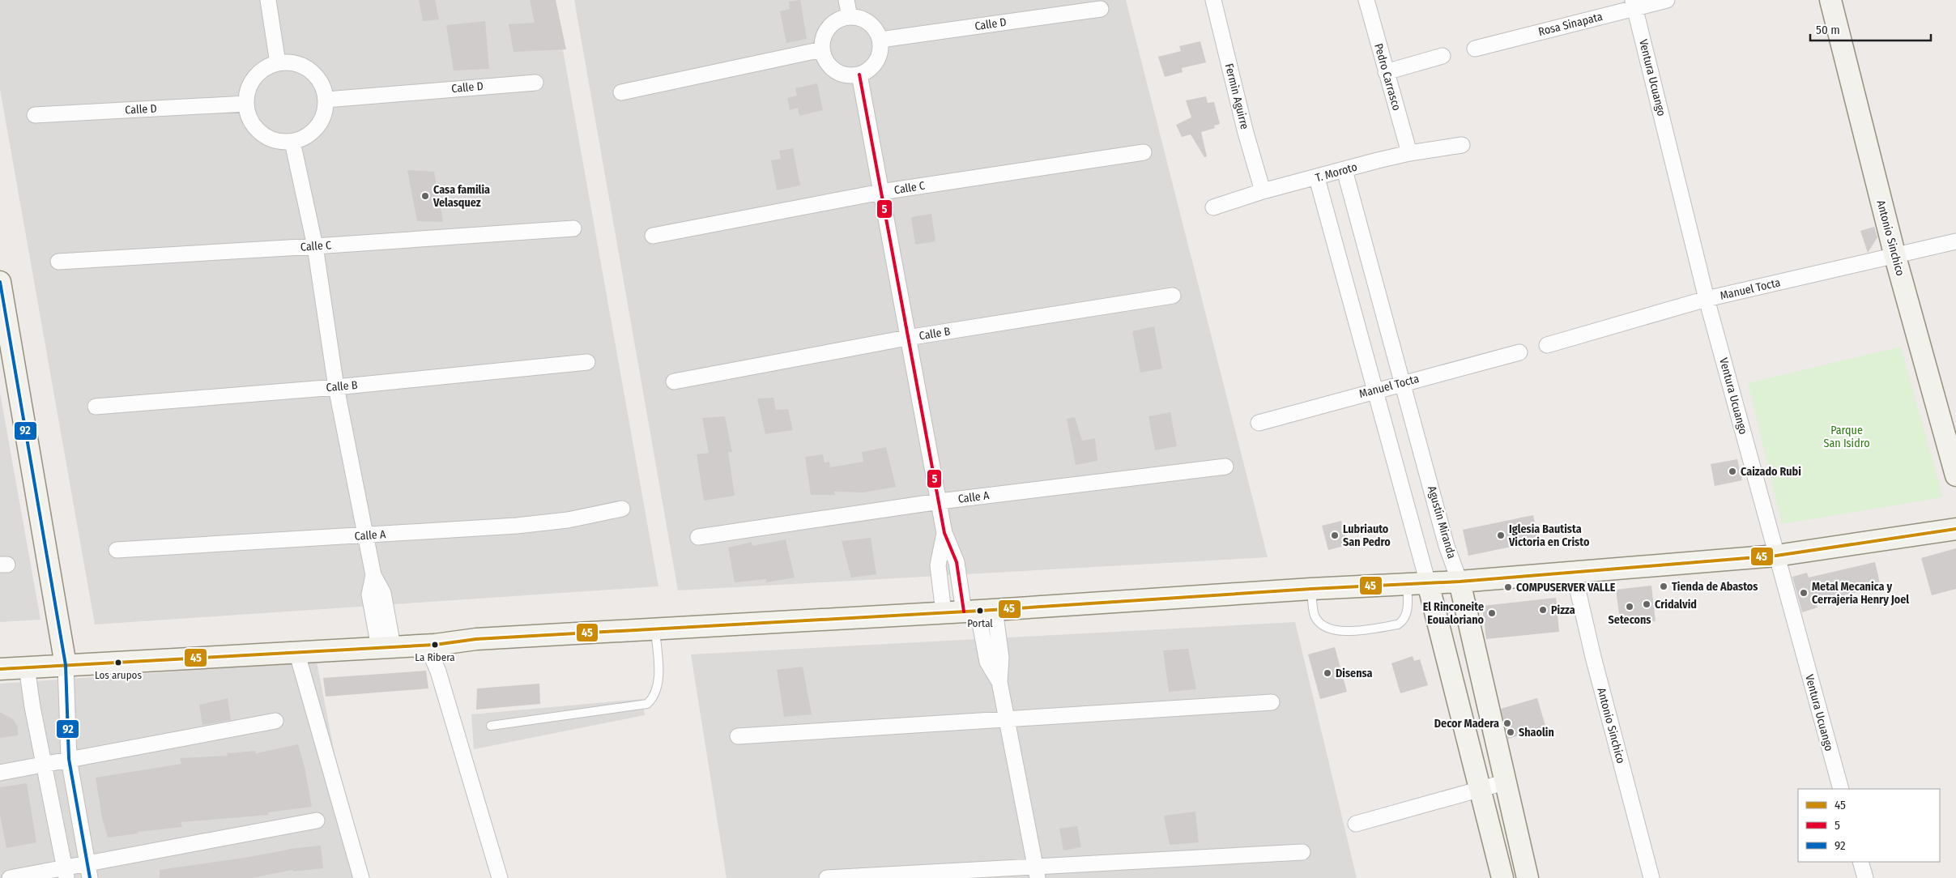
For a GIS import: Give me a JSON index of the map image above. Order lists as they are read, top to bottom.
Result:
{
  "streets": {
    "street": [
      "Calle D",
      "Rosa Sinapata",
      "Pedro Carrasco",
      "Ventura Ucuango",
      "Fermìn Aguirre",
      "T. Moroto",
      "Calle C",
      "Antonio Sinchico",
      "Manuel Tocta",
      "Calle B",
      "Calle A",
      "Agustín Miranda"
    ]
  },
  "crossings": [
    ["Rosa Sinapata", "Ventura Ucuango"],
    ["Pedro Carrasco", "T. Moroto"],
    ["Ventura Ucuango", "Manuel Tocta"],
    ["Fermìn Aguirre", "T. Moroto"],
    ["T. Moroto", "Agustín Miranda"],
    ["Antonio Sinchico", "Manuel Tocta"],
    ["Manuel Tocta", "Agustín Miranda"]
  ],
  "parks": ["Parque San Isidro"],
  "places": [
    "Casa familia Velasquez",
    "Caizado Rubi",
    "Lubriauto San Pedro",
    "Iglesia Bautista Victoria en Cristo",
    "Tienda de Abastos",
    "COMPUSERVER VALLE",
    "Metal Mecanica y Cerrajeria Henry Joel",
    "Cridalvid",
    "Setecons",
    "Pizza",
    "Portal",
    "El Rinconeite Eoualoriano",
    "La Ribera",
    "Los arupos",
    "Disensa",
    "Decor Madera",
    "Shaolin"
  ],
  "lines": ["transit line 5", "transit line 92", "transit line 45"],
  "legend": ["45", "5", "92"],
  "scale_bar": "50 m"
}
